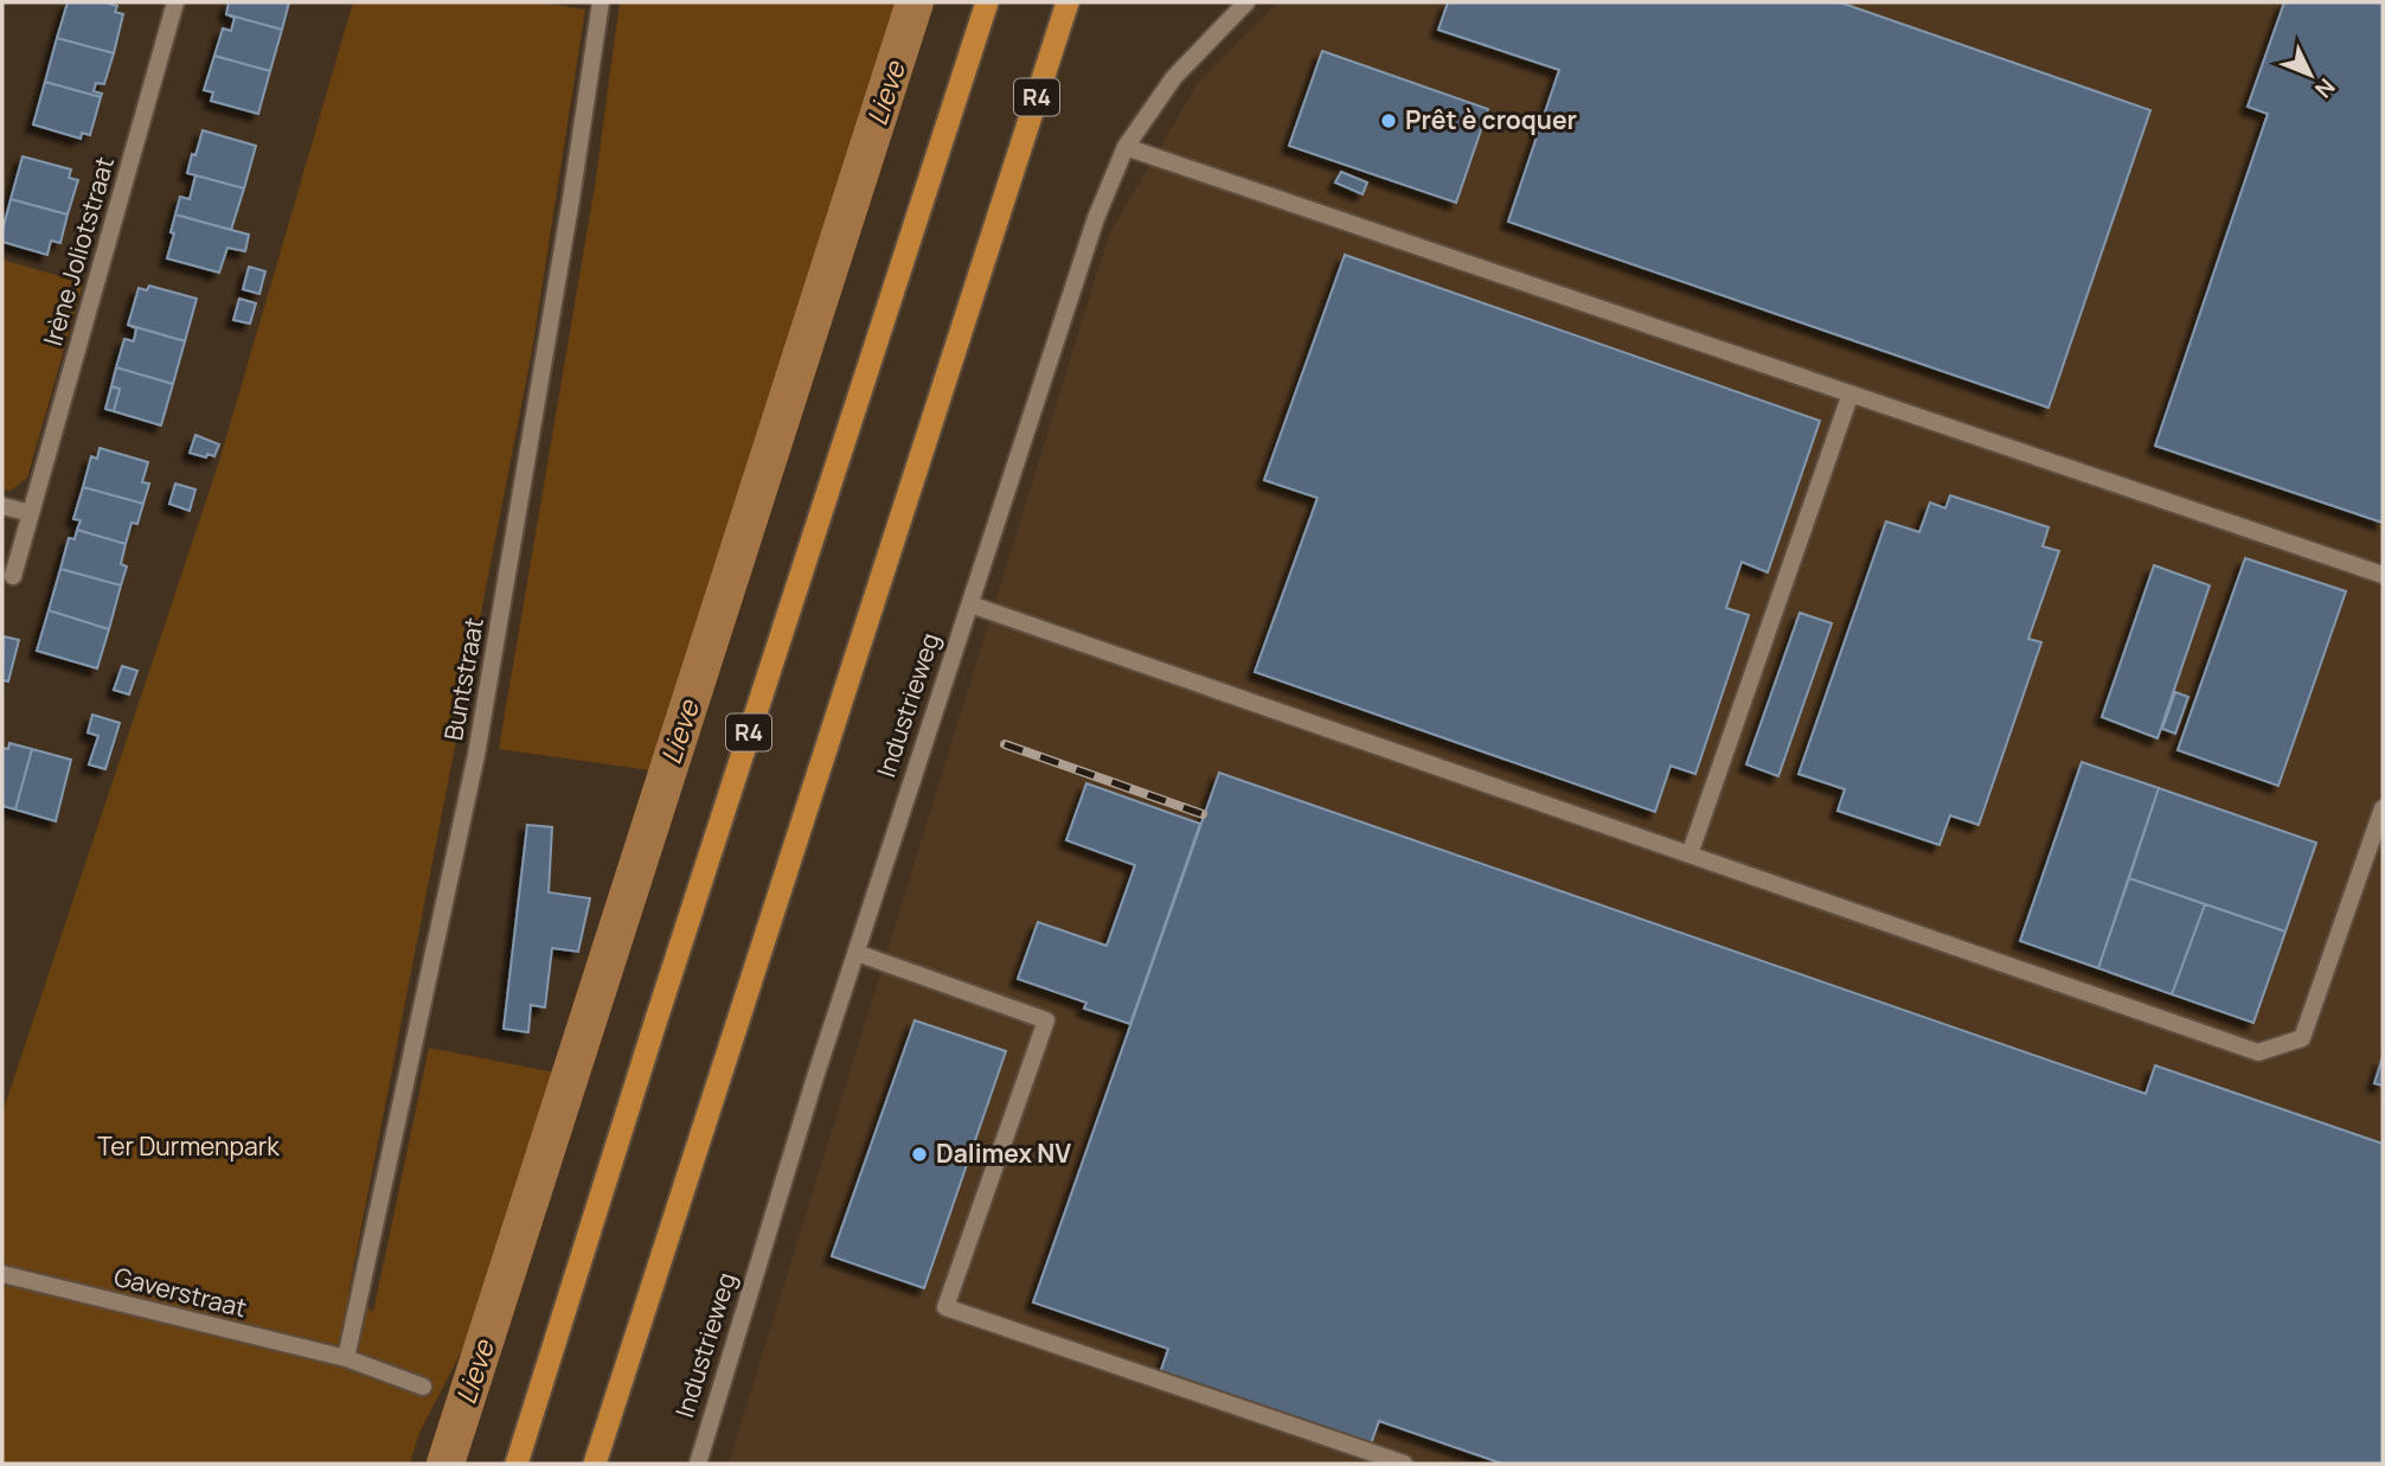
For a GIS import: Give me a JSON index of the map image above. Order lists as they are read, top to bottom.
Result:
{
  "streets": {
    "highway": ["R4"],
    "street": [
      "Irène Joliotstraat",
      "Buntstraat",
      "Industrieweg",
      "Gaverstraat"
    ]
  },
  "crossings": [
    ["Buntstraat", "Gaverstraat"]
  ],
  "water": ["Lieve"],
  "parks": ["Ter Durmenpark"],
  "places": ["Prêt è croquer", "Dalimex NV"],
  "north": "bottom right"
}
